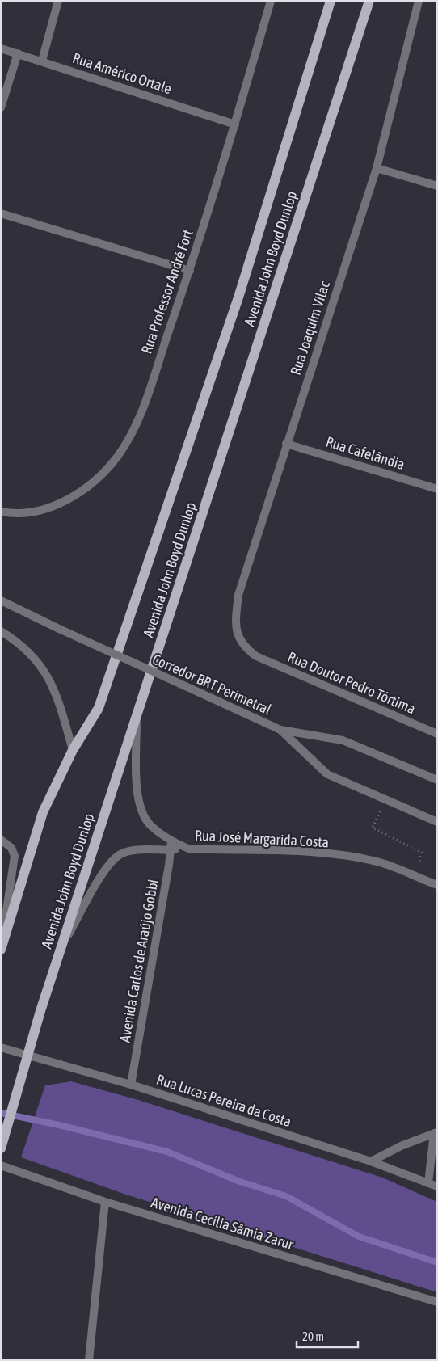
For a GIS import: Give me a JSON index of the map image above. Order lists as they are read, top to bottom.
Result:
{
  "streets": {
    "main road": ["Avenida John Boyd Dunlop"],
    "street": [
      "Rua Américo Ortale",
      "Rua Professor André Fort",
      "Rua Joaquim Vilac",
      "Rua Cafelândia",
      "Rua Doutor Pedro Tórtima",
      "Corredor BRT Perimetral",
      "Rua José Margarida Costa",
      "Avenida Carlos de Araújo Gobbi",
      "Rua Lucas Pereira da Costa",
      "Avenida Cecília Sâmia Zarur"
    ]
  },
  "crossings": [
    ["Rua Américo Ortale", "Rua Professor André Fort"],
    ["Avenida John Boyd Dunlop", "Rua José Margarida Costa"],
    ["Rua Joaquim Vilac", "Rua Cafelândia"],
    ["Rua Joaquim Vilac", "Rua Doutor Pedro Tórtima"],
    ["Rua José Margarida Costa", "Avenida Carlos de Araújo Gobbi"],
    ["Avenida Carlos de Araújo Gobbi", "Rua Lucas Pereira da Costa"]
  ],
  "scale_bar": "20 m"
}
